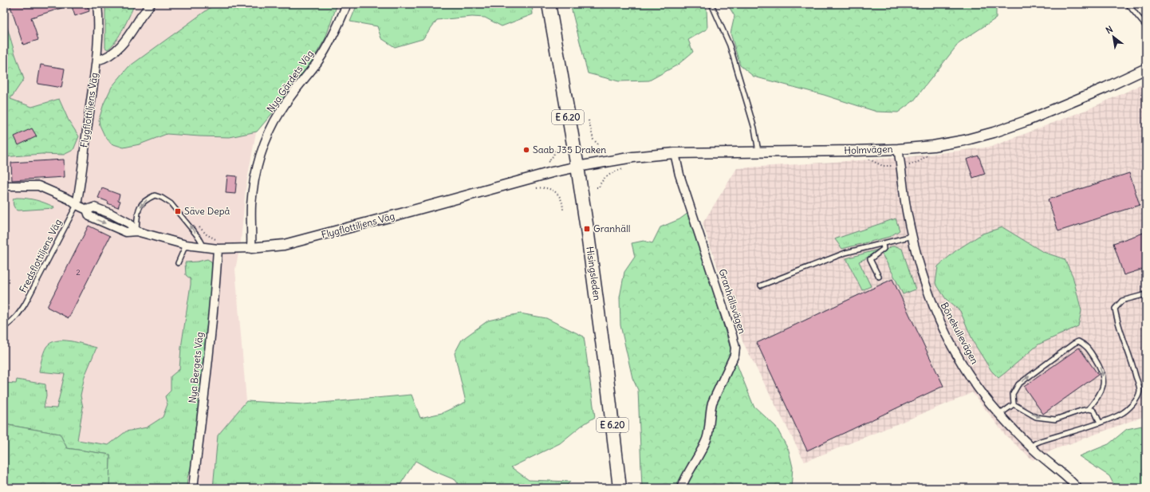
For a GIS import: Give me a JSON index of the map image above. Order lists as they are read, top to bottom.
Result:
{
  "streets": {
    "highway": ["E 6.20", "Hisingsleden"],
    "street": [
      "Nya Gärdets Väg",
      "Flygflottiljens Väg",
      "Holmvägen",
      "Granhällsvägen",
      "Bönekullevägen",
      "Nya Bergets Väg"
    ],
    "lane": ["Fredsflottiljens Väg"]
  },
  "crossings": [
    ["Nya Gärdets Väg", "Flygflottiljens Väg"],
    ["Flygflottiljens Väg", "Holmvägen"],
    ["Flygflottiljens Väg", "Fredsflottiljens Väg"],
    ["Flygflottiljens Väg", "Hisingsleden"],
    ["Flygflottiljens Väg", "Nya Bergets Väg"],
    ["Holmvägen", "Hisingsleden"],
    ["Holmvägen", "Granhällsvägen"],
    ["Holmvägen", "Bönekullevägen"]
  ],
  "places": {
    "other": ["Saab J35 Draken"],
    "transit": ["Säve Depå", "Granhäll"]
  },
  "house_numbers": ["2"],
  "north": "top left"
}
